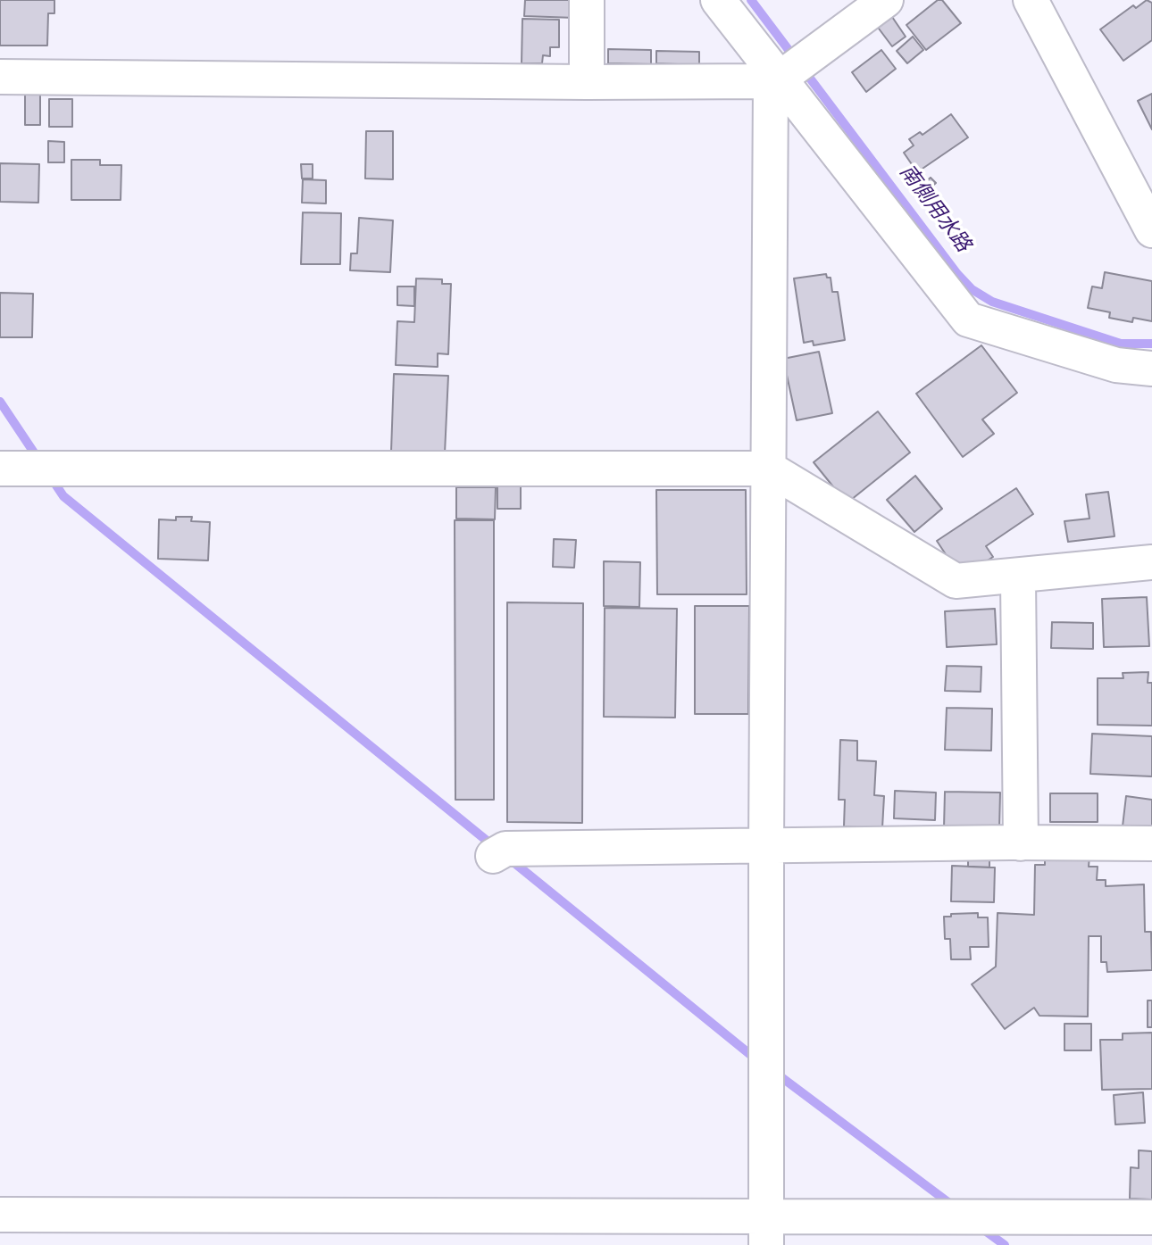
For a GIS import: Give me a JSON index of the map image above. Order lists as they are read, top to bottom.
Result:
{
  "water": ["南側用水路"]
}
